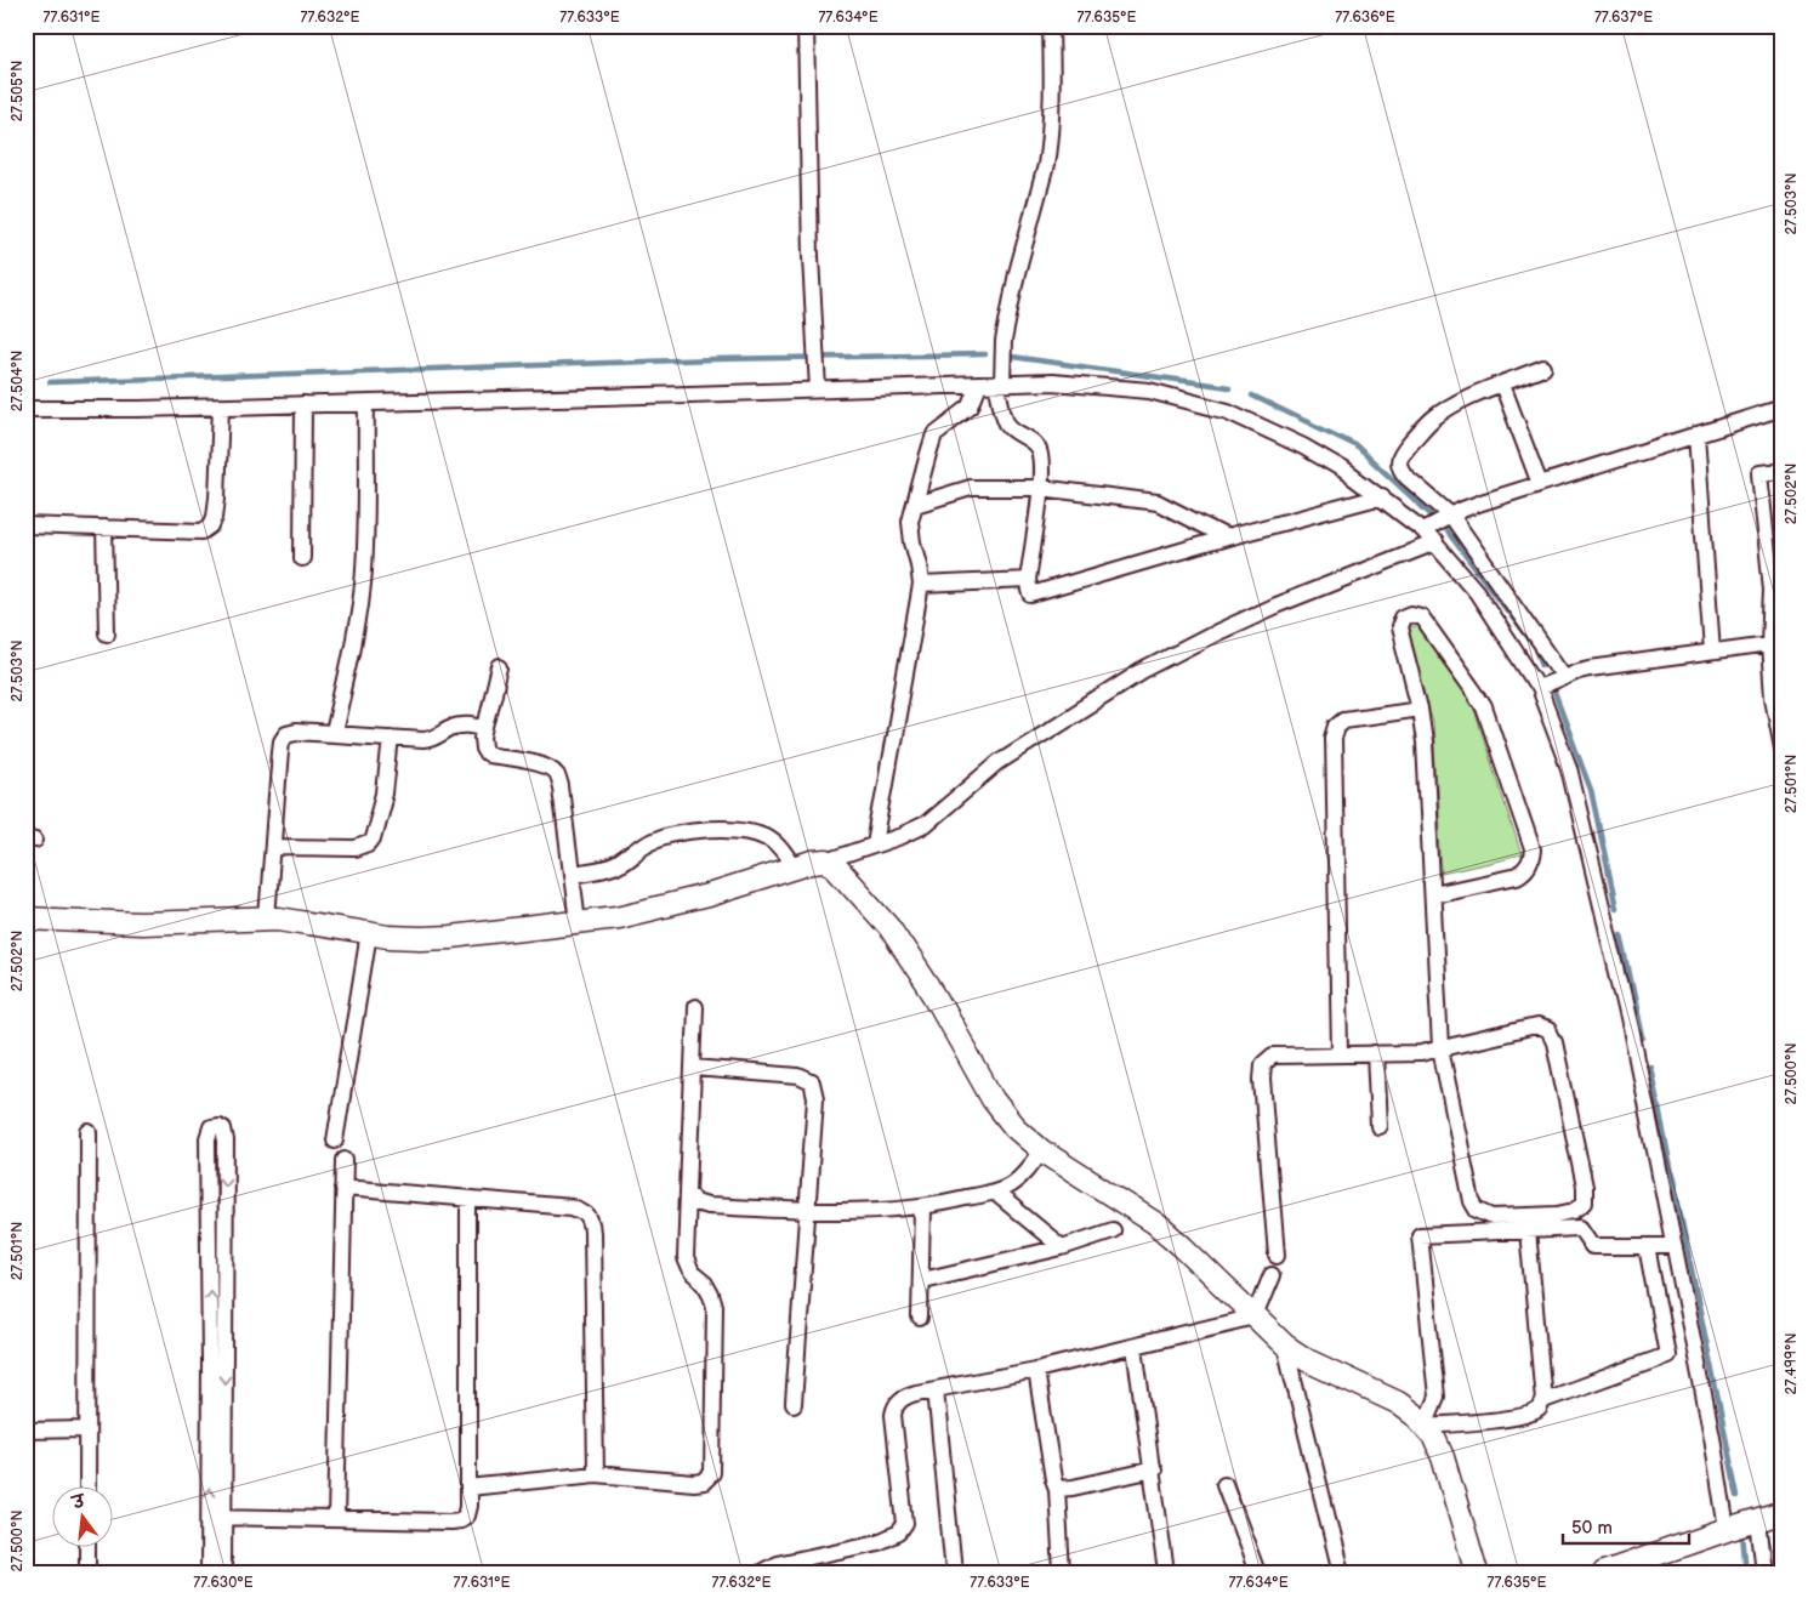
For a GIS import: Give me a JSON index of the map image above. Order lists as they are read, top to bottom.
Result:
{
  "scale_bar": "50 m",
  "north": "top",
  "coordinates": [
    "77.631°E",
    "77.632°E",
    "77.633°E",
    "77.634°E",
    "77.635°E",
    "77.636°E",
    "77.637°E",
    "27.505°N",
    "27.503°N",
    "27.504°N",
    "27.502°N",
    "27.501°N",
    "27.500°N",
    "27.499°N",
    "77.630°E"
  ]
}
